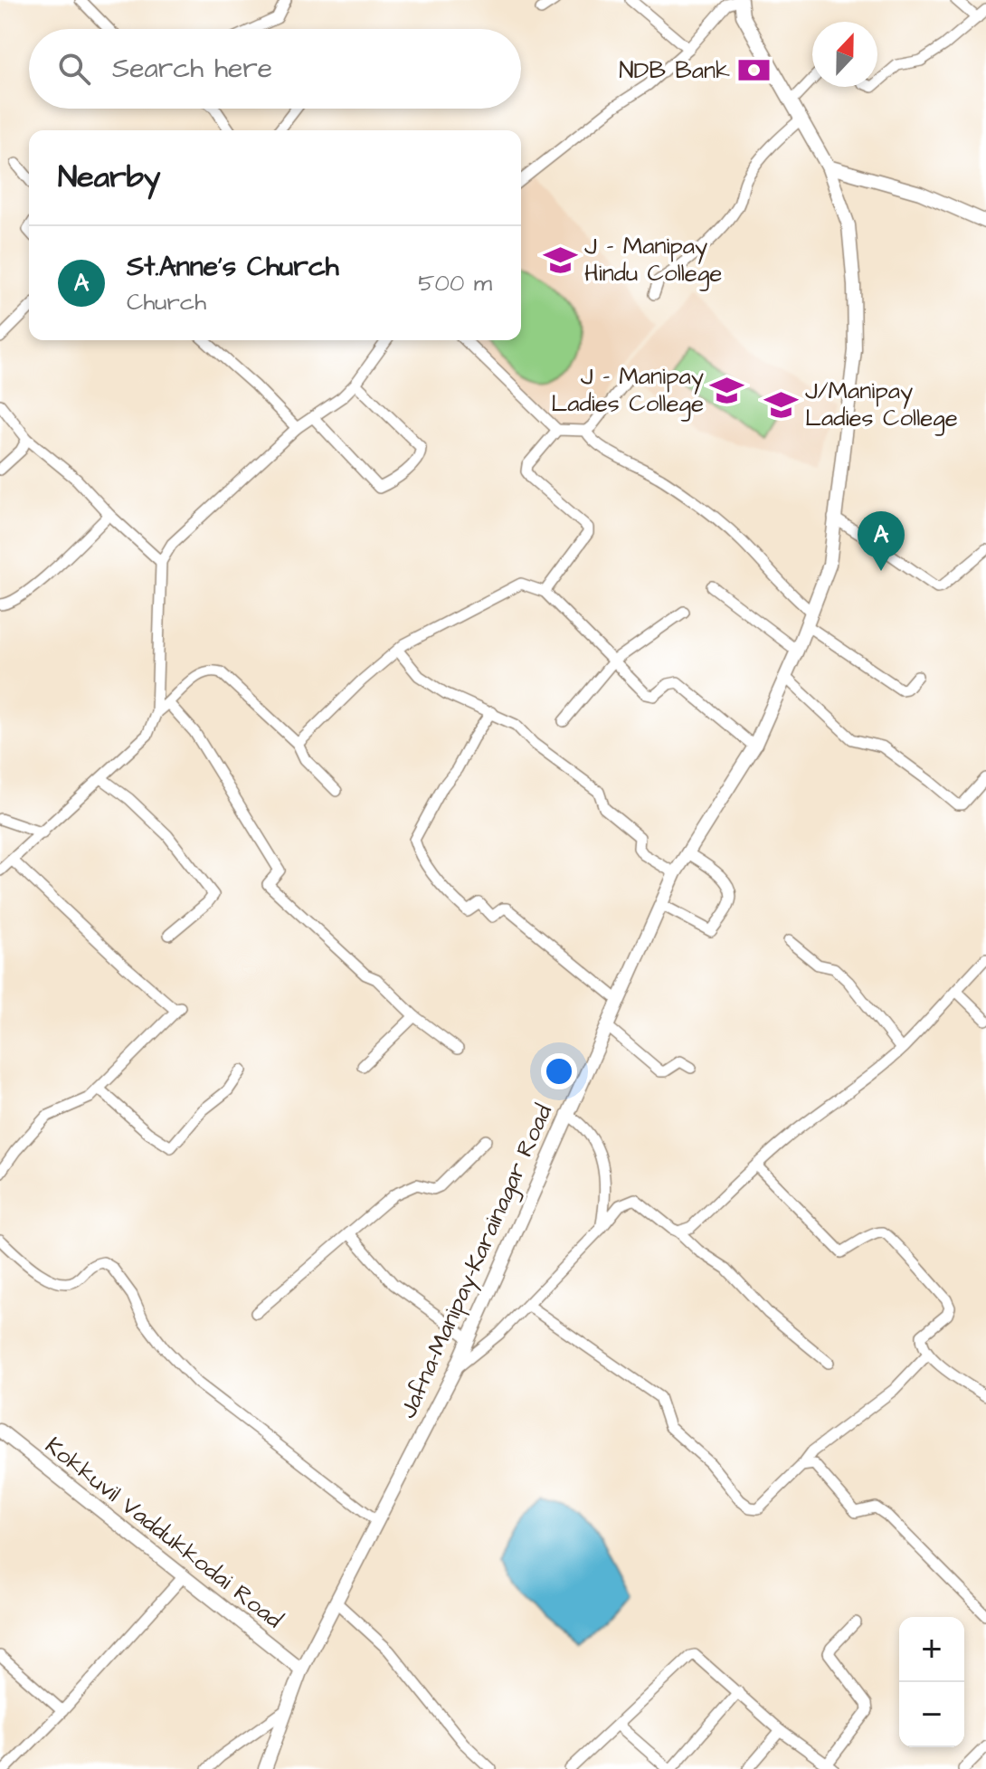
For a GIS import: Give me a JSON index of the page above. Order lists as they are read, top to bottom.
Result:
{
  "streets": {
    "main road": ["Jafna-Manipay-Karainagar Road", "Kokkuvil Vaddukkodai Road"]
  },
  "crossings": [
    ["Jafna-Manipay-Karainagar Road", "Kokkuvil Vaddukkodai Road"]
  ],
  "places": {
    "bank": ["NDB Bank"],
    "school or university": ["J - Manipay Hindu College", "J - Manipay Ladies College", "J/Manipay Ladies College"]
  },
  "north": "top",
  "page": {
    "search": "Search here",
    "heading": "Nearby",
    "list": [
      {
        "mark": "A",
        "name": "St.Anne's Church",
        "note": "Church",
        "value": "500 m"
      }
    ],
    "pins": "A",
    "map_buttons": ["+", "−"]
  }
}
